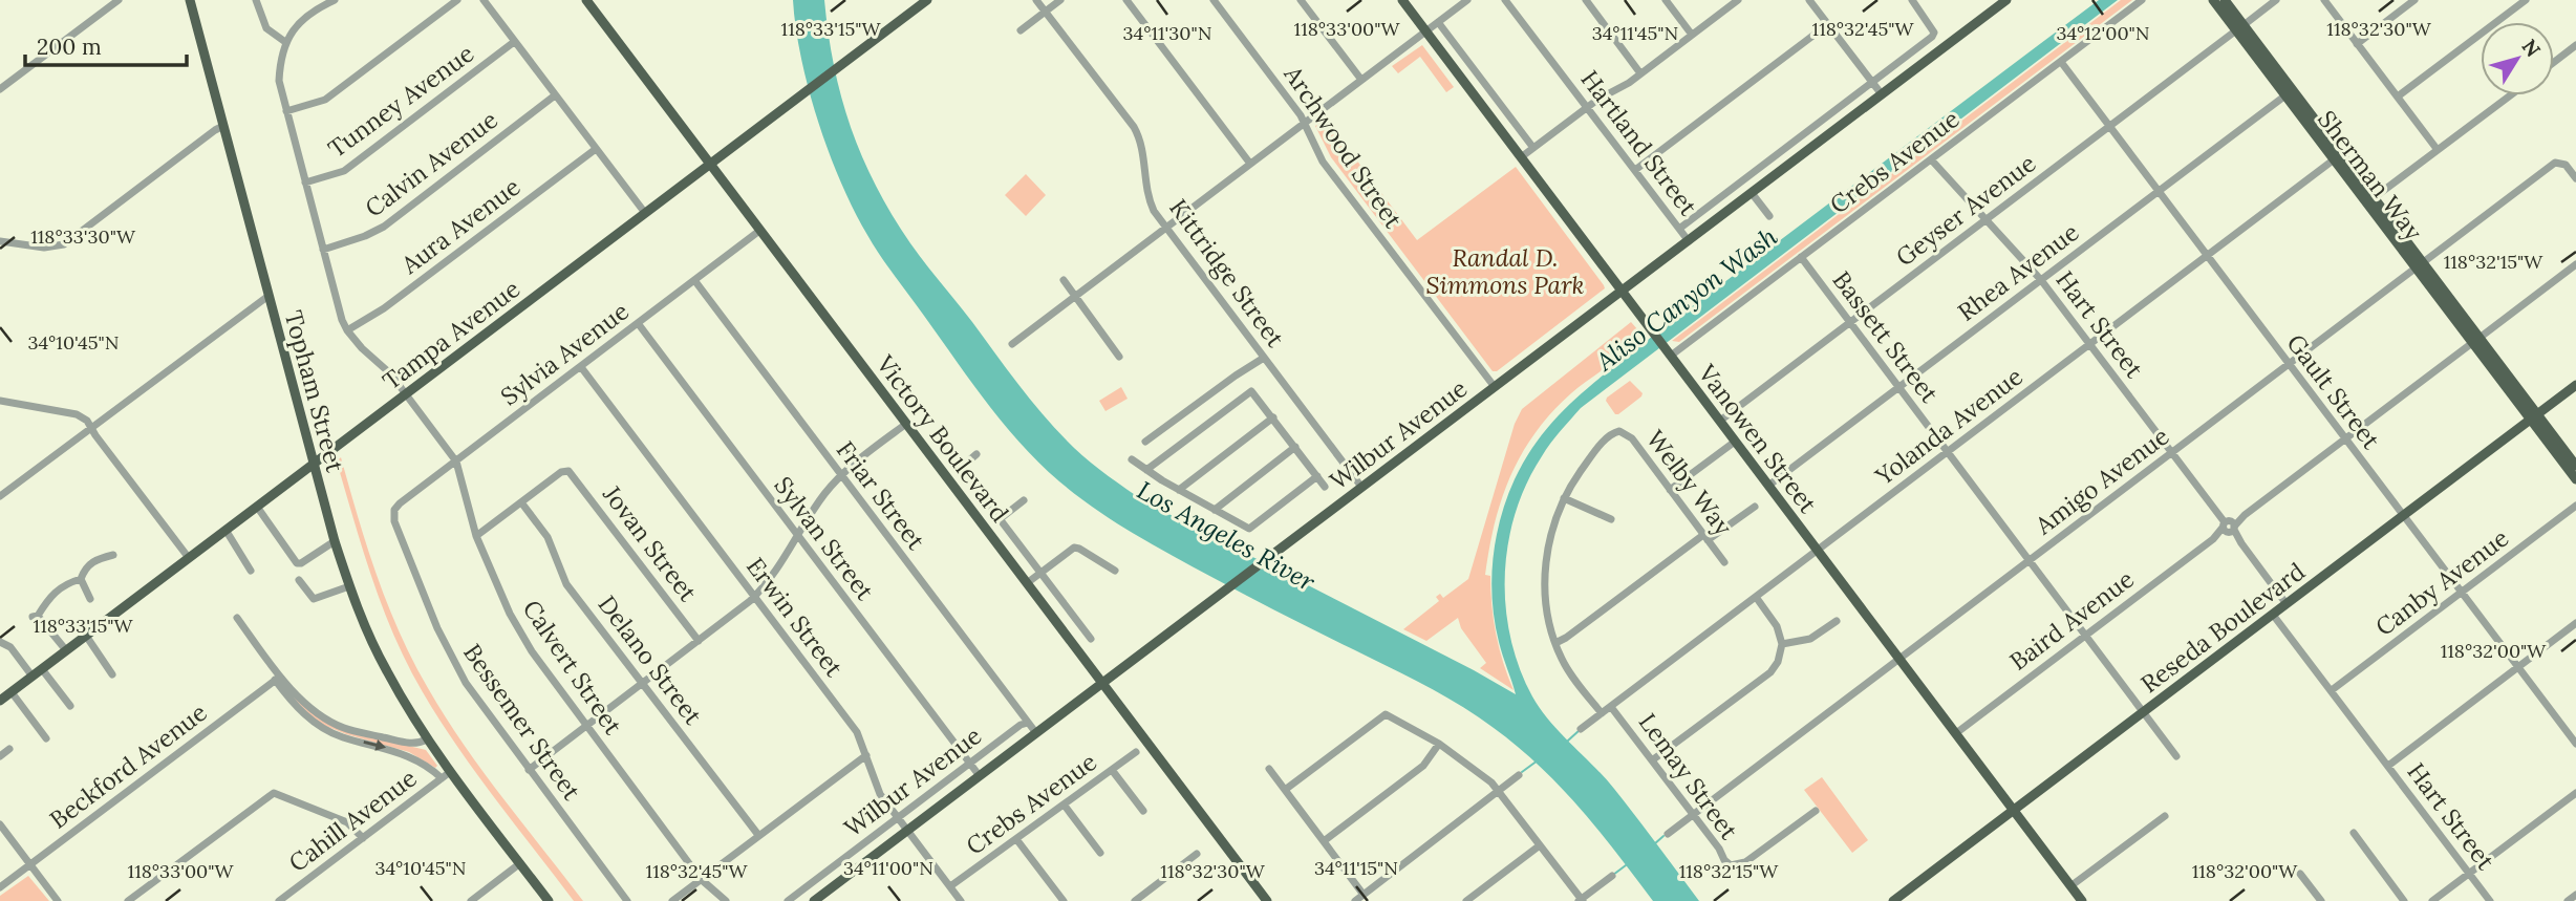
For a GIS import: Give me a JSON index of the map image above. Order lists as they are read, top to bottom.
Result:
{
  "streets": {
    "main road": [
      "Sherman Way",
      "Tampa Avenue",
      "Topham Street",
      "Wilbur Avenue",
      "Victory Boulevard",
      "Vanowen Street",
      "Reseda Boulevard"
    ],
    "street": [
      "Tunney Avenue",
      "Hartland Street",
      "Archwood Street",
      "Crebs Avenue",
      "Calvin Avenue",
      "Geyser Avenue",
      "Aura Avenue",
      "Rhea Avenue",
      "Kittridge Street",
      "Hart Street",
      "Bassett Street",
      "Sylvia Avenue",
      "Gault Street",
      "Yolanda Avenue",
      "Amigo Avenue",
      "Welby Way",
      "Friar Street",
      "Sylvan Street",
      "Jovan Street",
      "Canby Avenue",
      "Erwin Street",
      "Baird Avenue",
      "Delano Street",
      "Calvert Street",
      "Bessemer Street",
      "Beckford Avenue",
      "Lemay Street",
      "Cahill Avenue"
    ]
  },
  "crossings": [
    ["Tunney Avenue", "Calvert Street"],
    ["Hartland Street", "Wilbur Avenue"],
    ["Archwood Street", "Wilbur Avenue"],
    ["Crebs Avenue", "Hart Street"],
    ["Crebs Avenue", "Bassett Street"],
    ["Crebs Avenue", "Gault Street"],
    ["Crebs Avenue", "Vanowen Street"],
    ["Crebs Avenue", "Erwin Street"],
    ["Calvin Avenue", "Calvert Street"],
    ["Sherman Way", "Geyser Avenue"],
    ["Sherman Way", "Rhea Avenue"],
    ["Sherman Way", "Yolanda Avenue"],
    ["Sherman Way", "Amigo Avenue"],
    ["Sherman Way", "Baird Avenue"],
    ["Sherman Way", "Reseda Boulevard"],
    ["Geyser Avenue", "Hart Street"],
    ["Geyser Avenue", "Bassett Street"],
    ["Geyser Avenue", "Gault Street"],
    ["Geyser Avenue", "Vanowen Street"],
    ["Aura Avenue", "Calvert Street"],
    ["Rhea Avenue", "Hart Street"],
    ["Rhea Avenue", "Bassett Street"],
    ["Rhea Avenue", "Gault Street"],
    ["Rhea Avenue", "Vanowen Street"],
    ["Kittridge Street", "Wilbur Avenue"],
    ["Hart Street", "Yolanda Avenue"],
    ["Hart Street", "Amigo Avenue"],
    ["Hart Street", "Canby Avenue"],
    ["Hart Street", "Baird Avenue"],
    ["Hart Street", "Reseda Boulevard"],
    ["Tampa Avenue", "Topham Street"],
    ["Tampa Avenue", "Victory Boulevard"],
    ["Tampa Avenue", "Calvert Street"],
    ["Bassett Street", "Yolanda Avenue"],
    ["Bassett Street", "Amigo Avenue"],
    ["Bassett Street", "Baird Avenue"],
    ["Bassett Street", "Reseda Boulevard"],
    ["Sylvia Avenue", "Victory Boulevard"],
    ["Sylvia Avenue", "Friar Street"],
    ["Sylvia Avenue", "Sylvan Street"],
    ["Sylvia Avenue", "Erwin Street"],
    ["Sylvia Avenue", "Calvert Street"],
    ["Sylvia Avenue", "Bessemer Street"],
    ["Topham Street", "Cahill Avenue"],
    ["Gault Street", "Yolanda Avenue"],
    ["Gault Street", "Amigo Avenue"],
    ["Gault Street", "Canby Avenue"],
    ["Gault Street", "Baird Avenue"],
    ["Gault Street", "Reseda Boulevard"],
    ["Yolanda Avenue", "Vanowen Street"],
    ["Yolanda Avenue", "Lemay Street"],
    ["Wilbur Avenue", "Victory Boulevard"],
    ["Wilbur Avenue", "Vanowen Street"],
    ["Wilbur Avenue", "Friar Street"],
    ["Wilbur Avenue", "Sylvan Street"],
    ["Wilbur Avenue", "Erwin Street"],
    ["Vanowen Street", "Amigo Avenue"],
    ["Vanowen Street", "Baird Avenue"],
    ["Vanowen Street", "Reseda Boulevard"],
    ["Amigo Avenue", "Lemay Street"],
    ["Welby Way", "Lemay Street"],
    ["Jovan Street", "Delano Street"]
  ],
  "water": ["Aliso Canyon Wash", "Los Angeles River"],
  "parks": ["Randal D. Simmons Park"],
  "scale_bar": "200 m",
  "north": "top right",
  "coordinates": [
    "118°33'15\"W",
    "118°33'00\"W",
    "118°32'45\"W",
    "118°32'30\"W",
    "34°11'30\"N",
    "34°11'45\"N",
    "34°12'00\"N",
    "118°33'30\"W",
    "118°32'15\"W",
    "34°10'45\"N",
    "118°32'00\"W",
    "34°11'00\"N",
    "34°11'15\"N"
  ]
}
